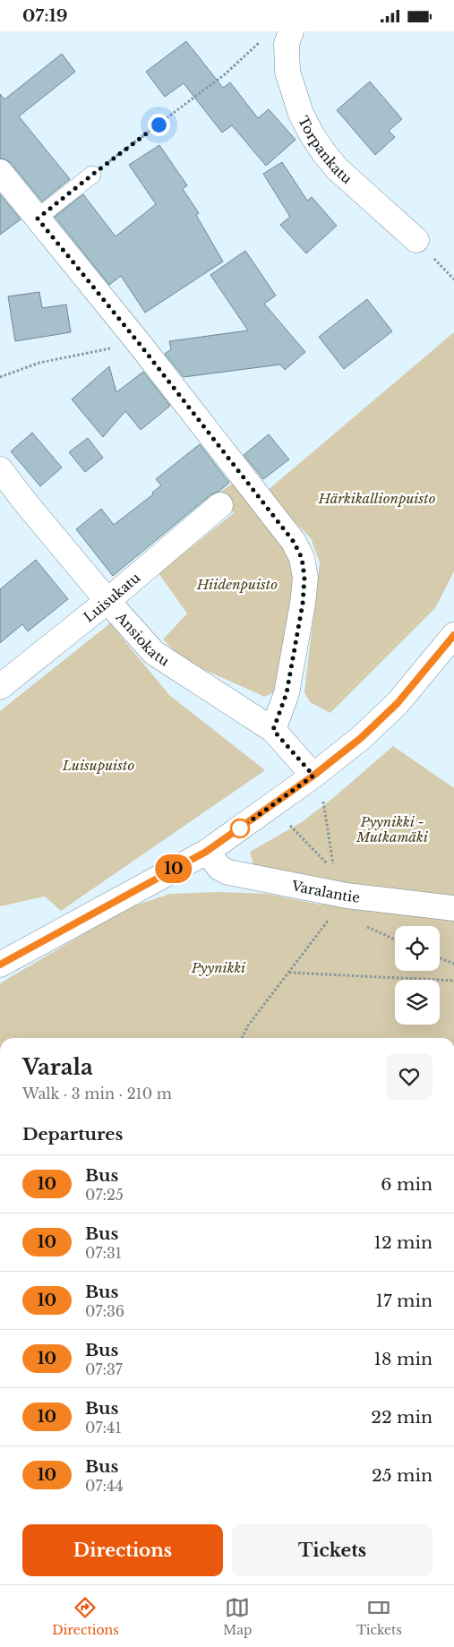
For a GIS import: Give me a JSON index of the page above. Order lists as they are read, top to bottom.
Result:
{
  "streets": {
    "street": [
      "Torpankatu",
      "Luisukatu",
      "Ansiokatu",
      "Varalantie"
    ]
  },
  "crossings": [
    ["Luisukatu", "Ansiokatu"]
  ],
  "parks": [
    "Härkikallionpuisto",
    "Hiidenpuisto",
    "Luisupuisto",
    "Pyynikki - Mutkamäki",
    "Pyynikki"
  ],
  "lines": ["bus line 10"],
  "page": {
    "status": "07:19",
    "on_map": "10",
    "heading": [
      ["Varala", "Walk · 3 min · 210 m"],
      "Departures"
    ],
    "list": [
      {
        "mark": "10",
        "name": "Bus",
        "note": "07:25",
        "value": "6 min"
      },
      {
        "mark": "10",
        "name": "Bus",
        "note": "07:31",
        "value": "12 min"
      },
      {
        "mark": "10",
        "name": "Bus",
        "note": "07:36",
        "value": "17 min"
      },
      {
        "mark": "10",
        "name": "Bus",
        "note": "07:37",
        "value": "18 min"
      },
      {
        "mark": "10",
        "name": "Bus",
        "note": "07:41",
        "value": "22 min"
      },
      {
        "mark": "10",
        "name": "Bus",
        "note": "07:44",
        "value": "25 min"
      }
    ],
    "buttons": ["Directions", "Tickets"],
    "tabs": ["Directions", "Map", "Tickets"]
  }
}
